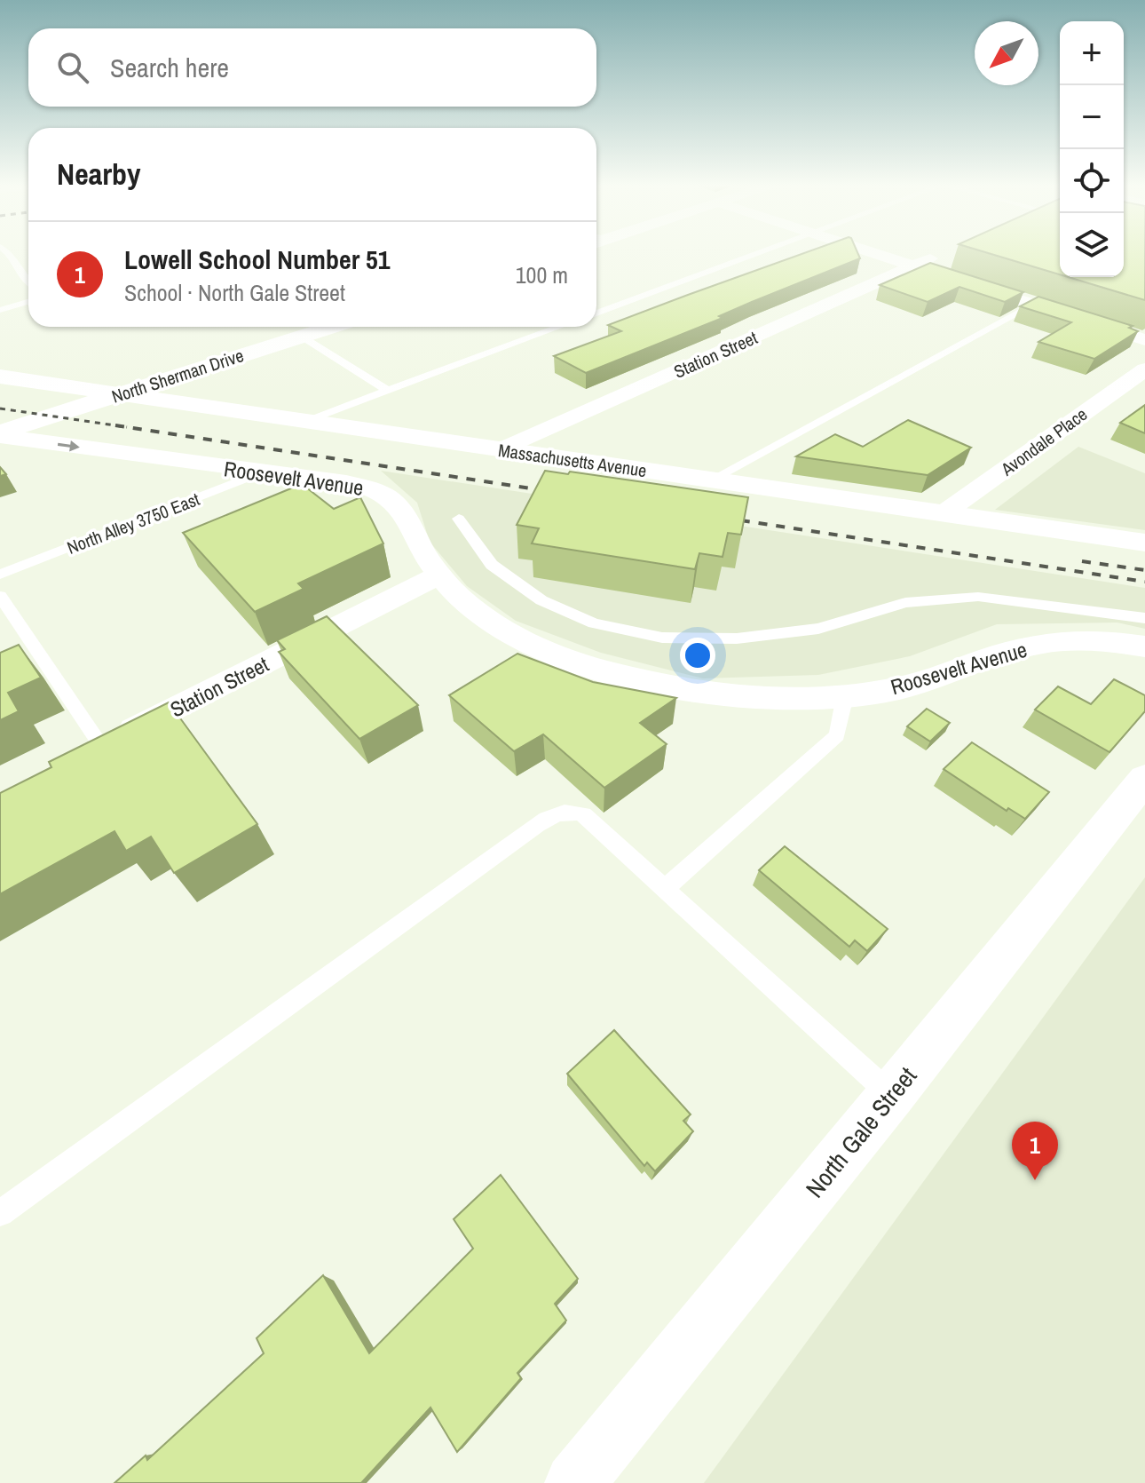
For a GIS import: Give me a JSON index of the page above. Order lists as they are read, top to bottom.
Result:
{
  "streets": {
    "main road": ["North Sherman Drive", "Massachusetts Avenue"],
    "street": [
      "Station Street",
      "Avondale Place",
      "Roosevelt Avenue",
      "North Gale Street"
    ],
    "lane": ["North Alley 3750 East"]
  },
  "crossings": [
    ["Station Street", "Massachusetts Avenue"],
    ["Station Street", "Roosevelt Avenue"],
    ["North Sherman Drive", "Massachusetts Avenue"],
    ["North Sherman Drive", "Roosevelt Avenue"],
    ["Avondale Place", "Massachusetts Avenue"],
    ["Roosevelt Avenue", "North Alley 3750 East"]
  ],
  "north": "bottom left",
  "page": {
    "map_buttons": ["+", "−"],
    "search": "Search here",
    "heading": "Nearby",
    "list": [
      {
        "mark": "1",
        "name": "Lowell School Number 51",
        "note": "School · North Gale Street",
        "value": "100 m"
      }
    ],
    "pins": "1"
  }
}
